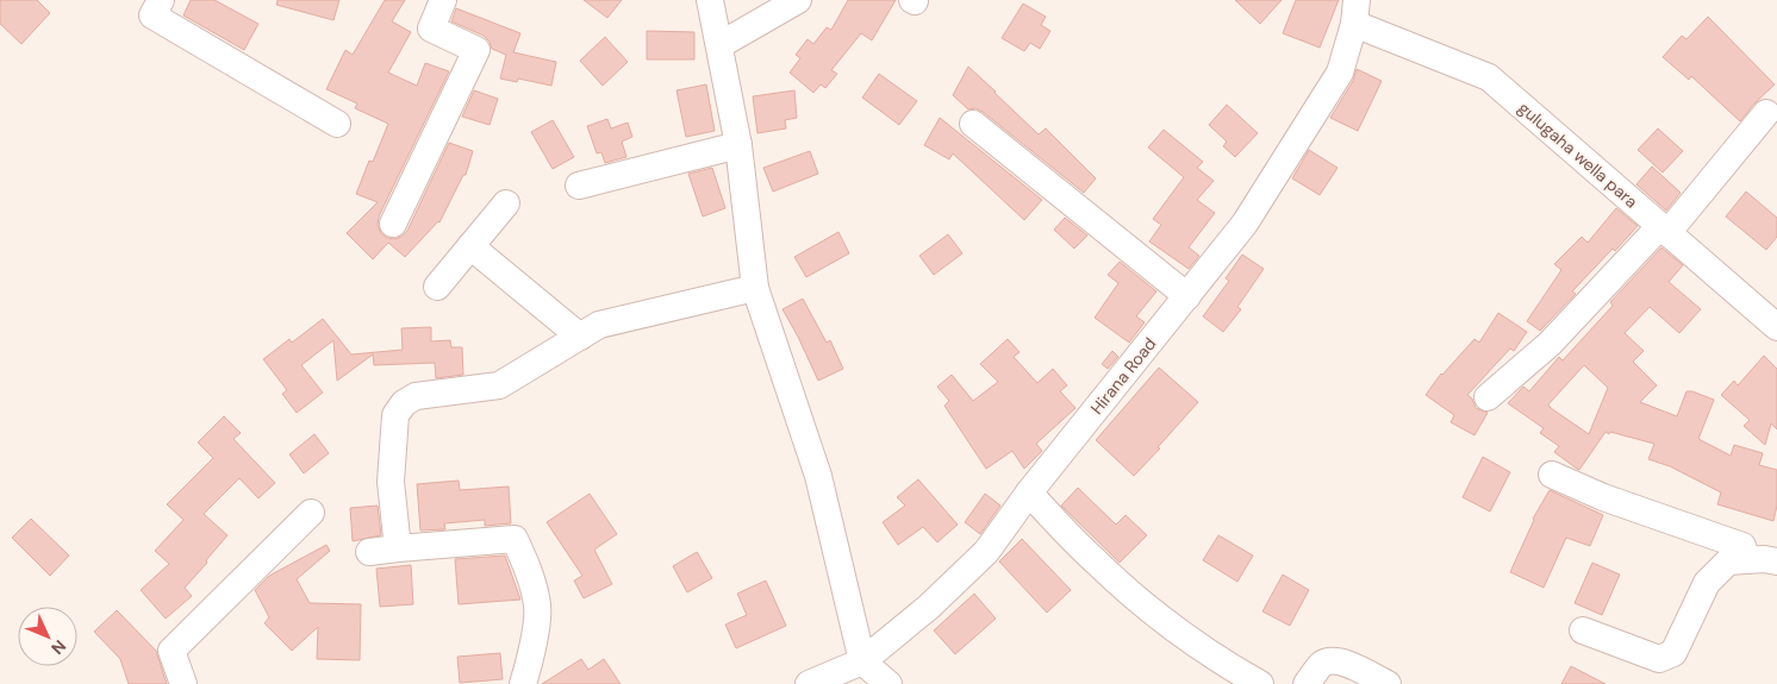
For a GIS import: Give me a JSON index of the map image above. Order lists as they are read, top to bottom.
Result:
{
  "streets": {
    "street": ["gulugaha wella para", "Hirana Road"]
  },
  "crossings": [
    ["gulugaha wella para", "Hirana Road"]
  ],
  "north": "bottom right"
}
